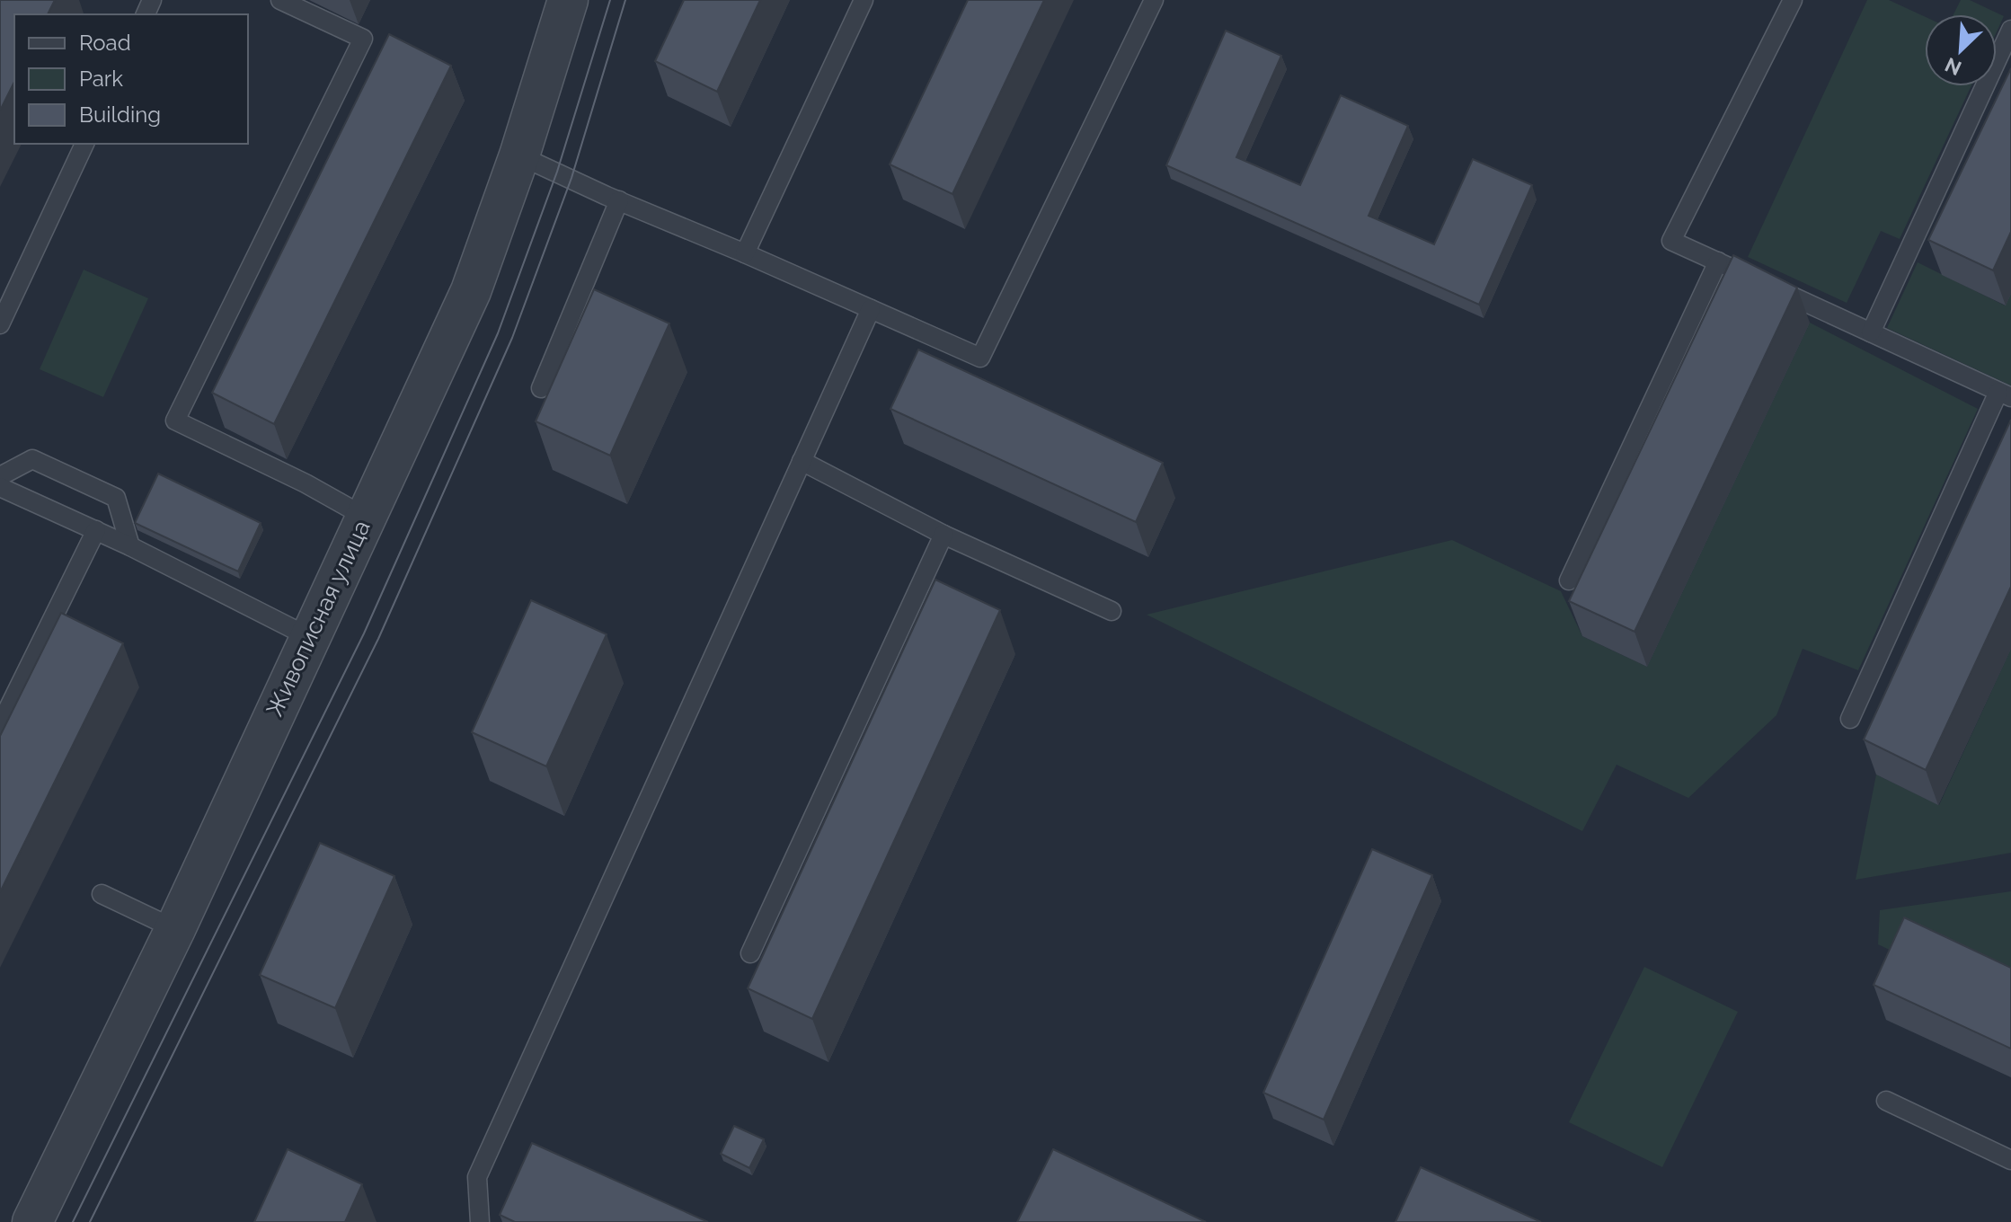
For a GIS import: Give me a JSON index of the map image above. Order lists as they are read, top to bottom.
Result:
{
  "streets": {
    "street": ["Живописная улица"]
  },
  "legend": ["Road", "Park", "Building"],
  "north": "bottom left"
}
